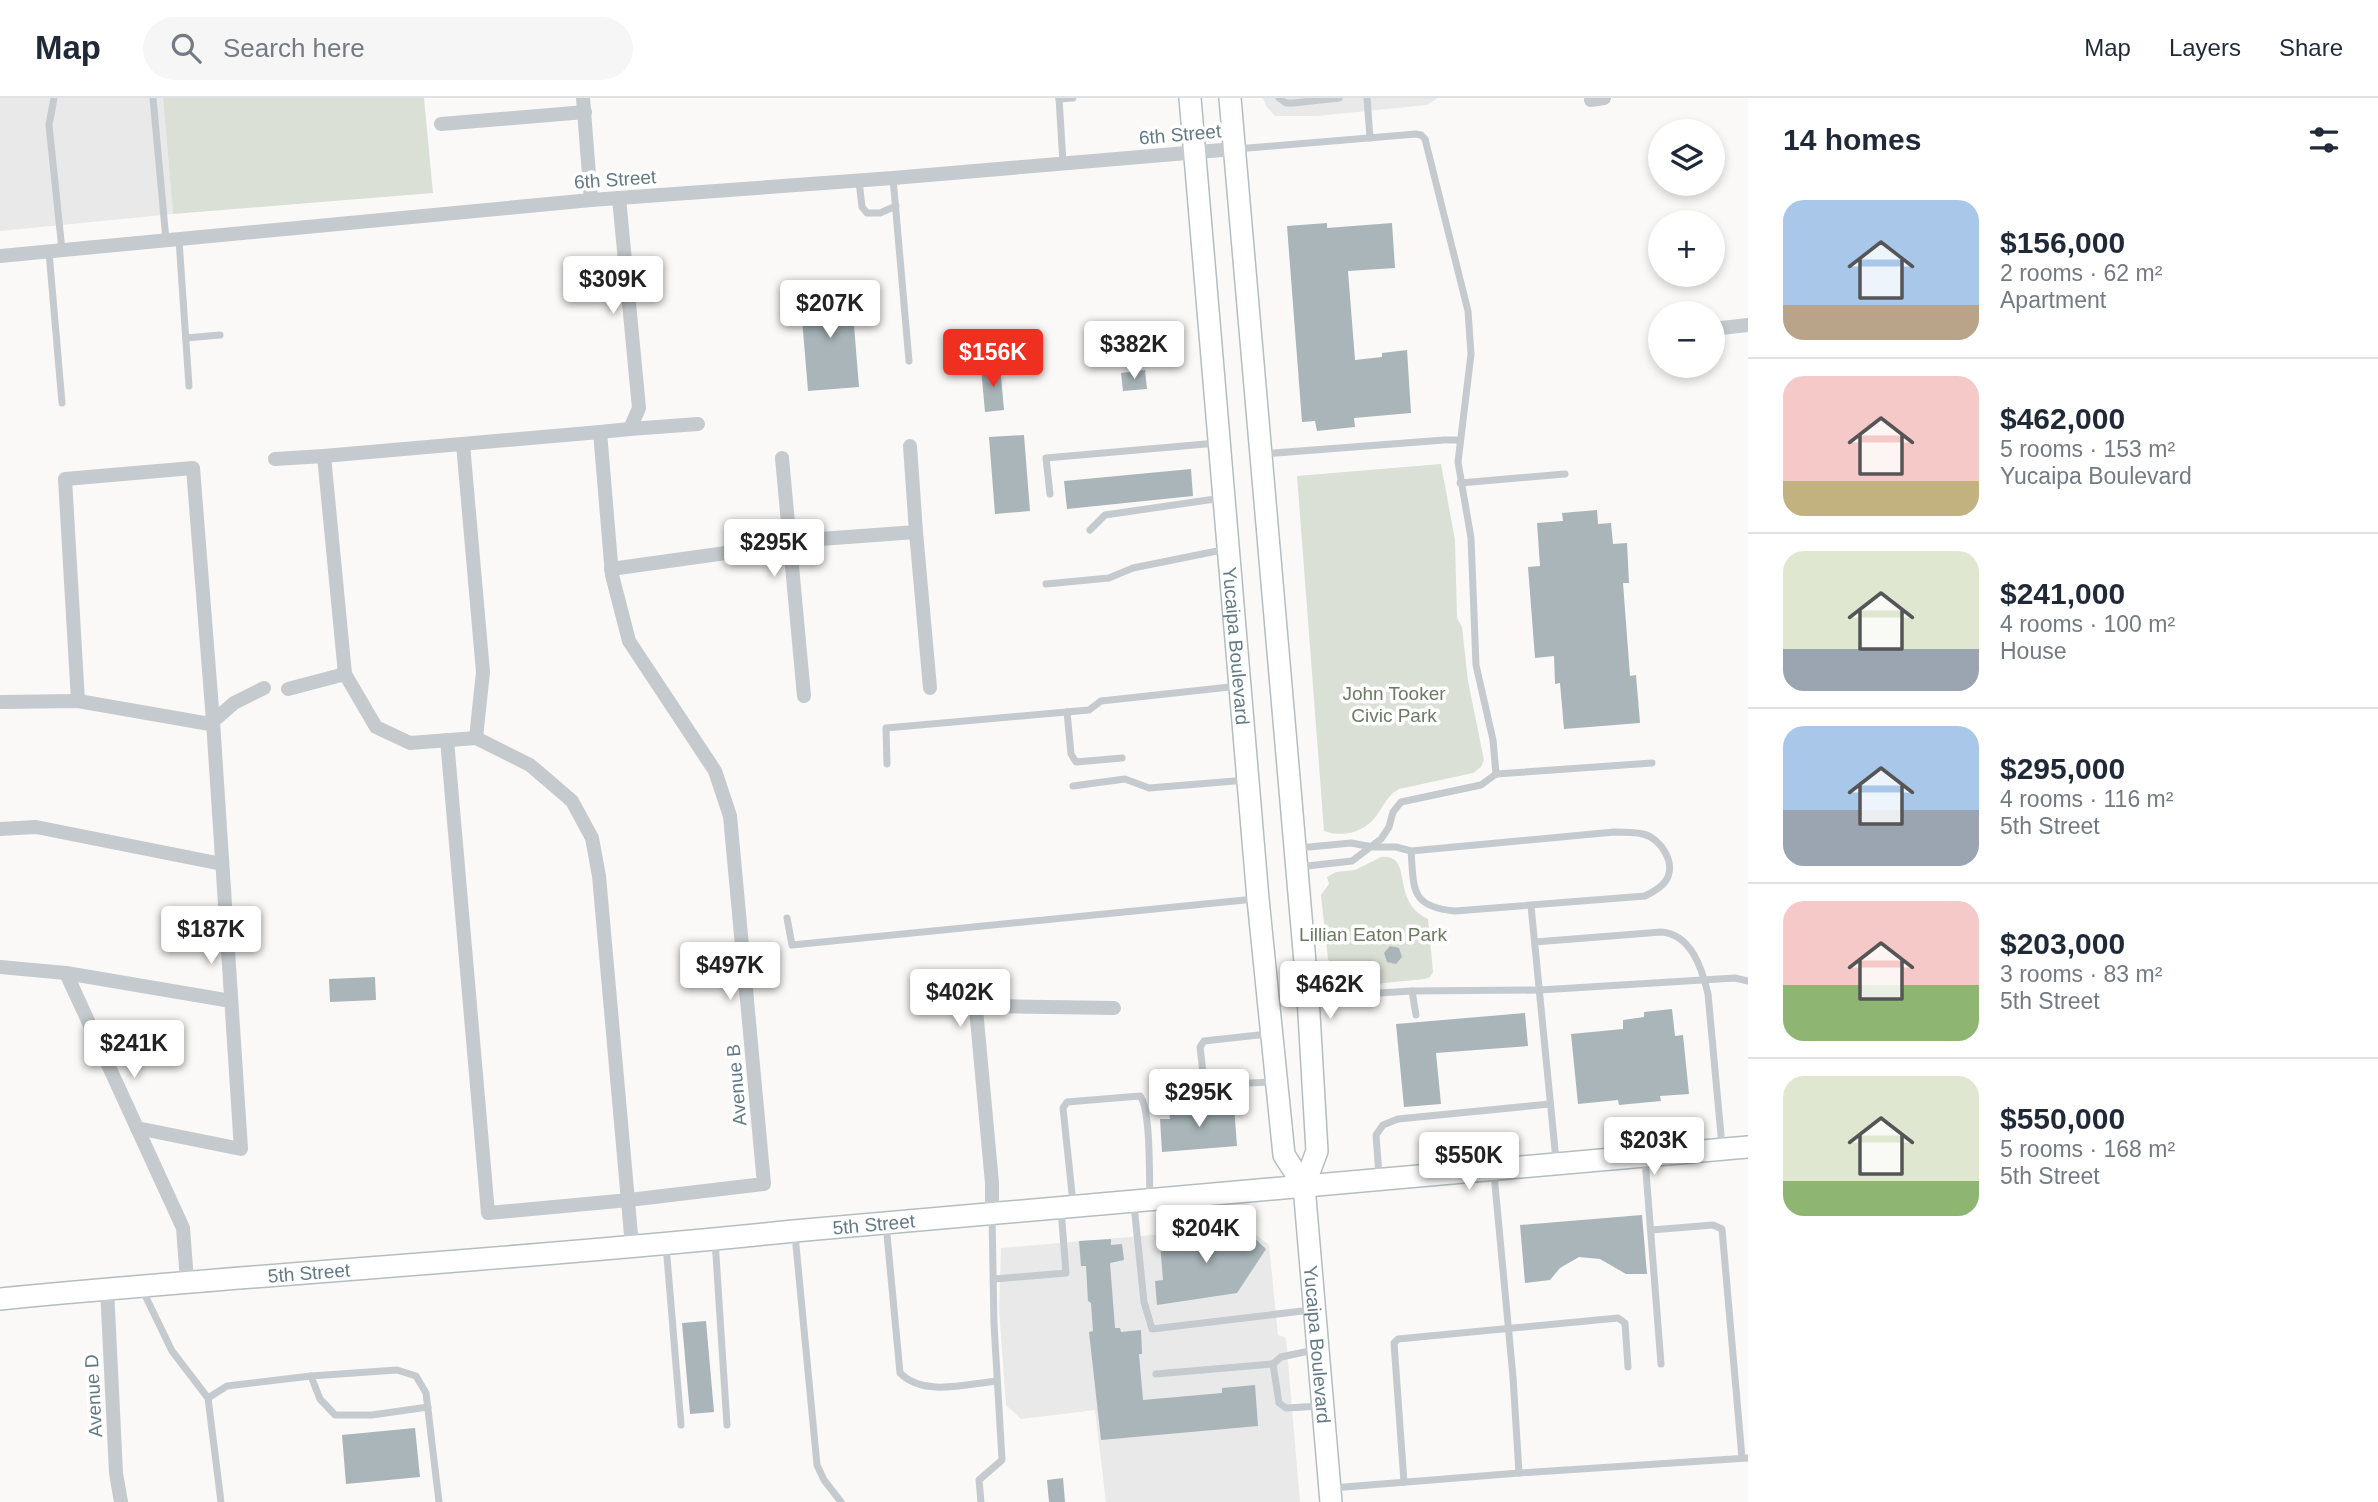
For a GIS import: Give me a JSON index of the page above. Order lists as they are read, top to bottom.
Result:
{
  "streets": {
    "main road": ["Yucaipa Boulevard", "5th Street"],
    "street": ["6th Street", "Avenue B", "Avenue D"]
  },
  "crossings": [
    ["6th Street", "Yucaipa Boulevard"],
    ["Yucaipa Boulevard", "5th Street"],
    ["5th Street", "Avenue D"]
  ],
  "parks": ["John Tooker Civic Park", "Lillian Eaton Park"],
  "page": {
    "header": "Map",
    "search": "Search here",
    "nav": ["Map", "Layers", "Share"],
    "heading": "14 homes",
    "map_buttons": ["+", "−"],
    "list": [
      {
        "name": "$156,000",
        "note": "2 rooms · 62 m² · Apartment"
      },
      {
        "name": "$462,000",
        "note": "5 rooms · 153 m² · Yucaipa Boulevard"
      },
      {
        "name": "$241,000",
        "note": "4 rooms · 100 m² · House"
      },
      {
        "name": "$295,000",
        "note": "4 rooms · 116 m² · 5th Street"
      },
      {
        "name": "$203,000",
        "note": "3 rooms · 83 m² · 5th Street"
      },
      {
        "name": "$550,000",
        "note": "5 rooms · 168 m² · 5th Street"
      }
    ],
    "price": [
      "$309K",
      "$207K",
      "$382K",
      "$156K",
      "$295K",
      "$187K",
      "$497K",
      "$462K",
      "$402K",
      "$241K",
      "$295K",
      "$203K",
      "$550K",
      "$204K"
    ]
  }
}
